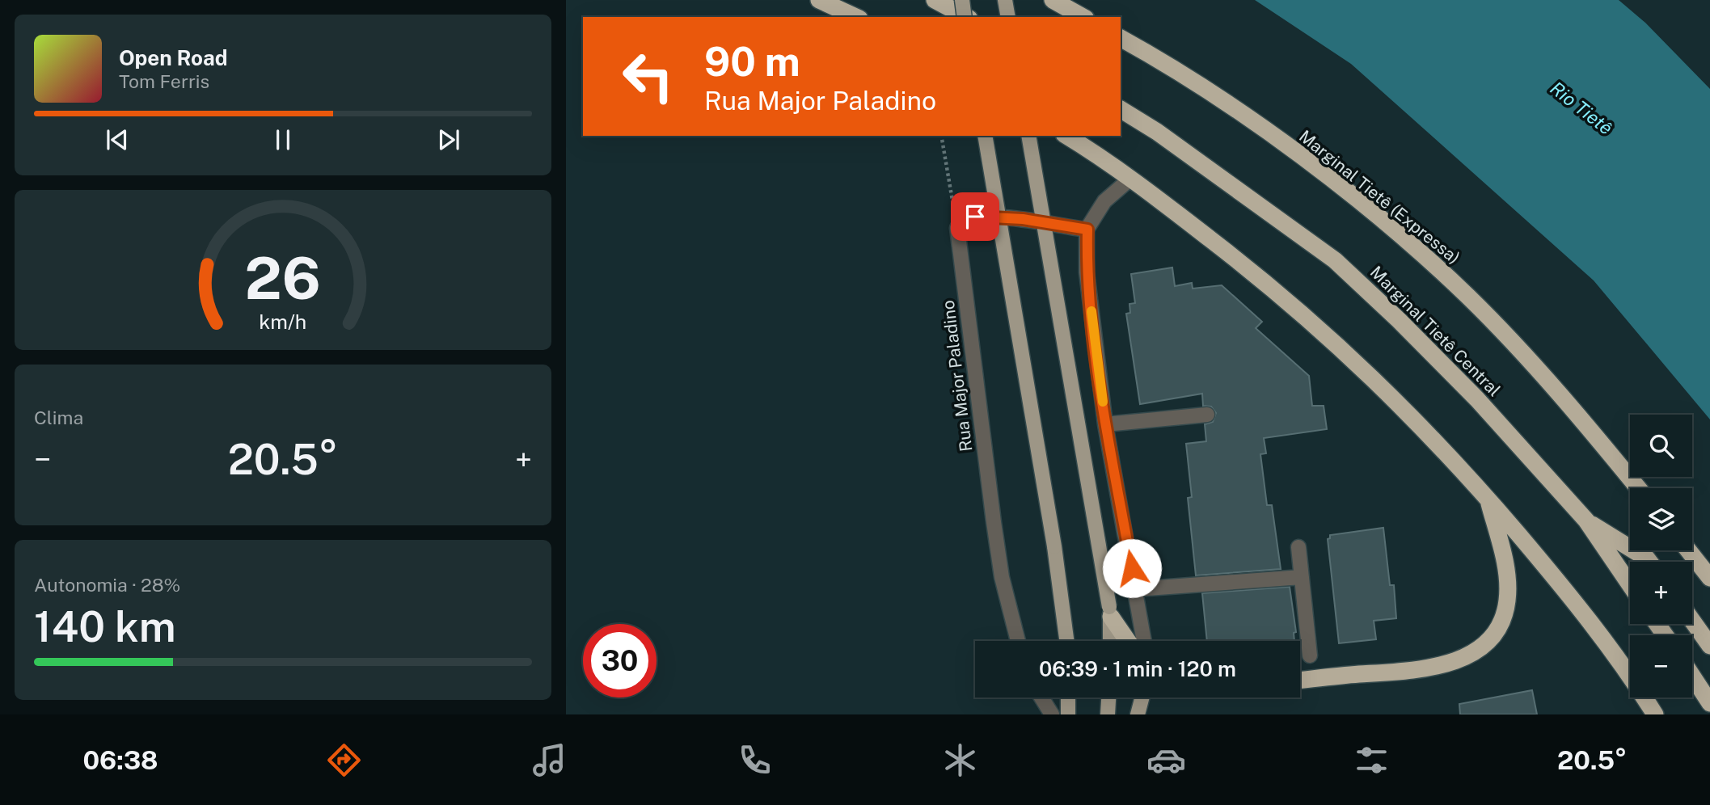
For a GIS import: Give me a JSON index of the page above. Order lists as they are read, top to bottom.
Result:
{
  "streets": {
    "highway": ["Marginal Tietê (Expressa)", "Marginal Tietê Central"],
    "street": ["Rua Major Paladino"]
  },
  "water": ["Rio Tietê"],
  "page": {
    "turn": ["90 m", "Rua Major Paladino"],
    "song": ["Open Road", "Tom Ferris"],
    "tile": [
      "Clima",
      ["Autonomia · 28%", "140 km"]
    ],
    "map_buttons": ["+", "−"],
    "heat": ["−", "20.5°", "+"],
    "limit": "30",
    "trip": "06:39 · 1 min · 120 m",
    "tabs": ["06:38", "20.5°"],
    "gauge": ["26", "km/h"]
  }
}
